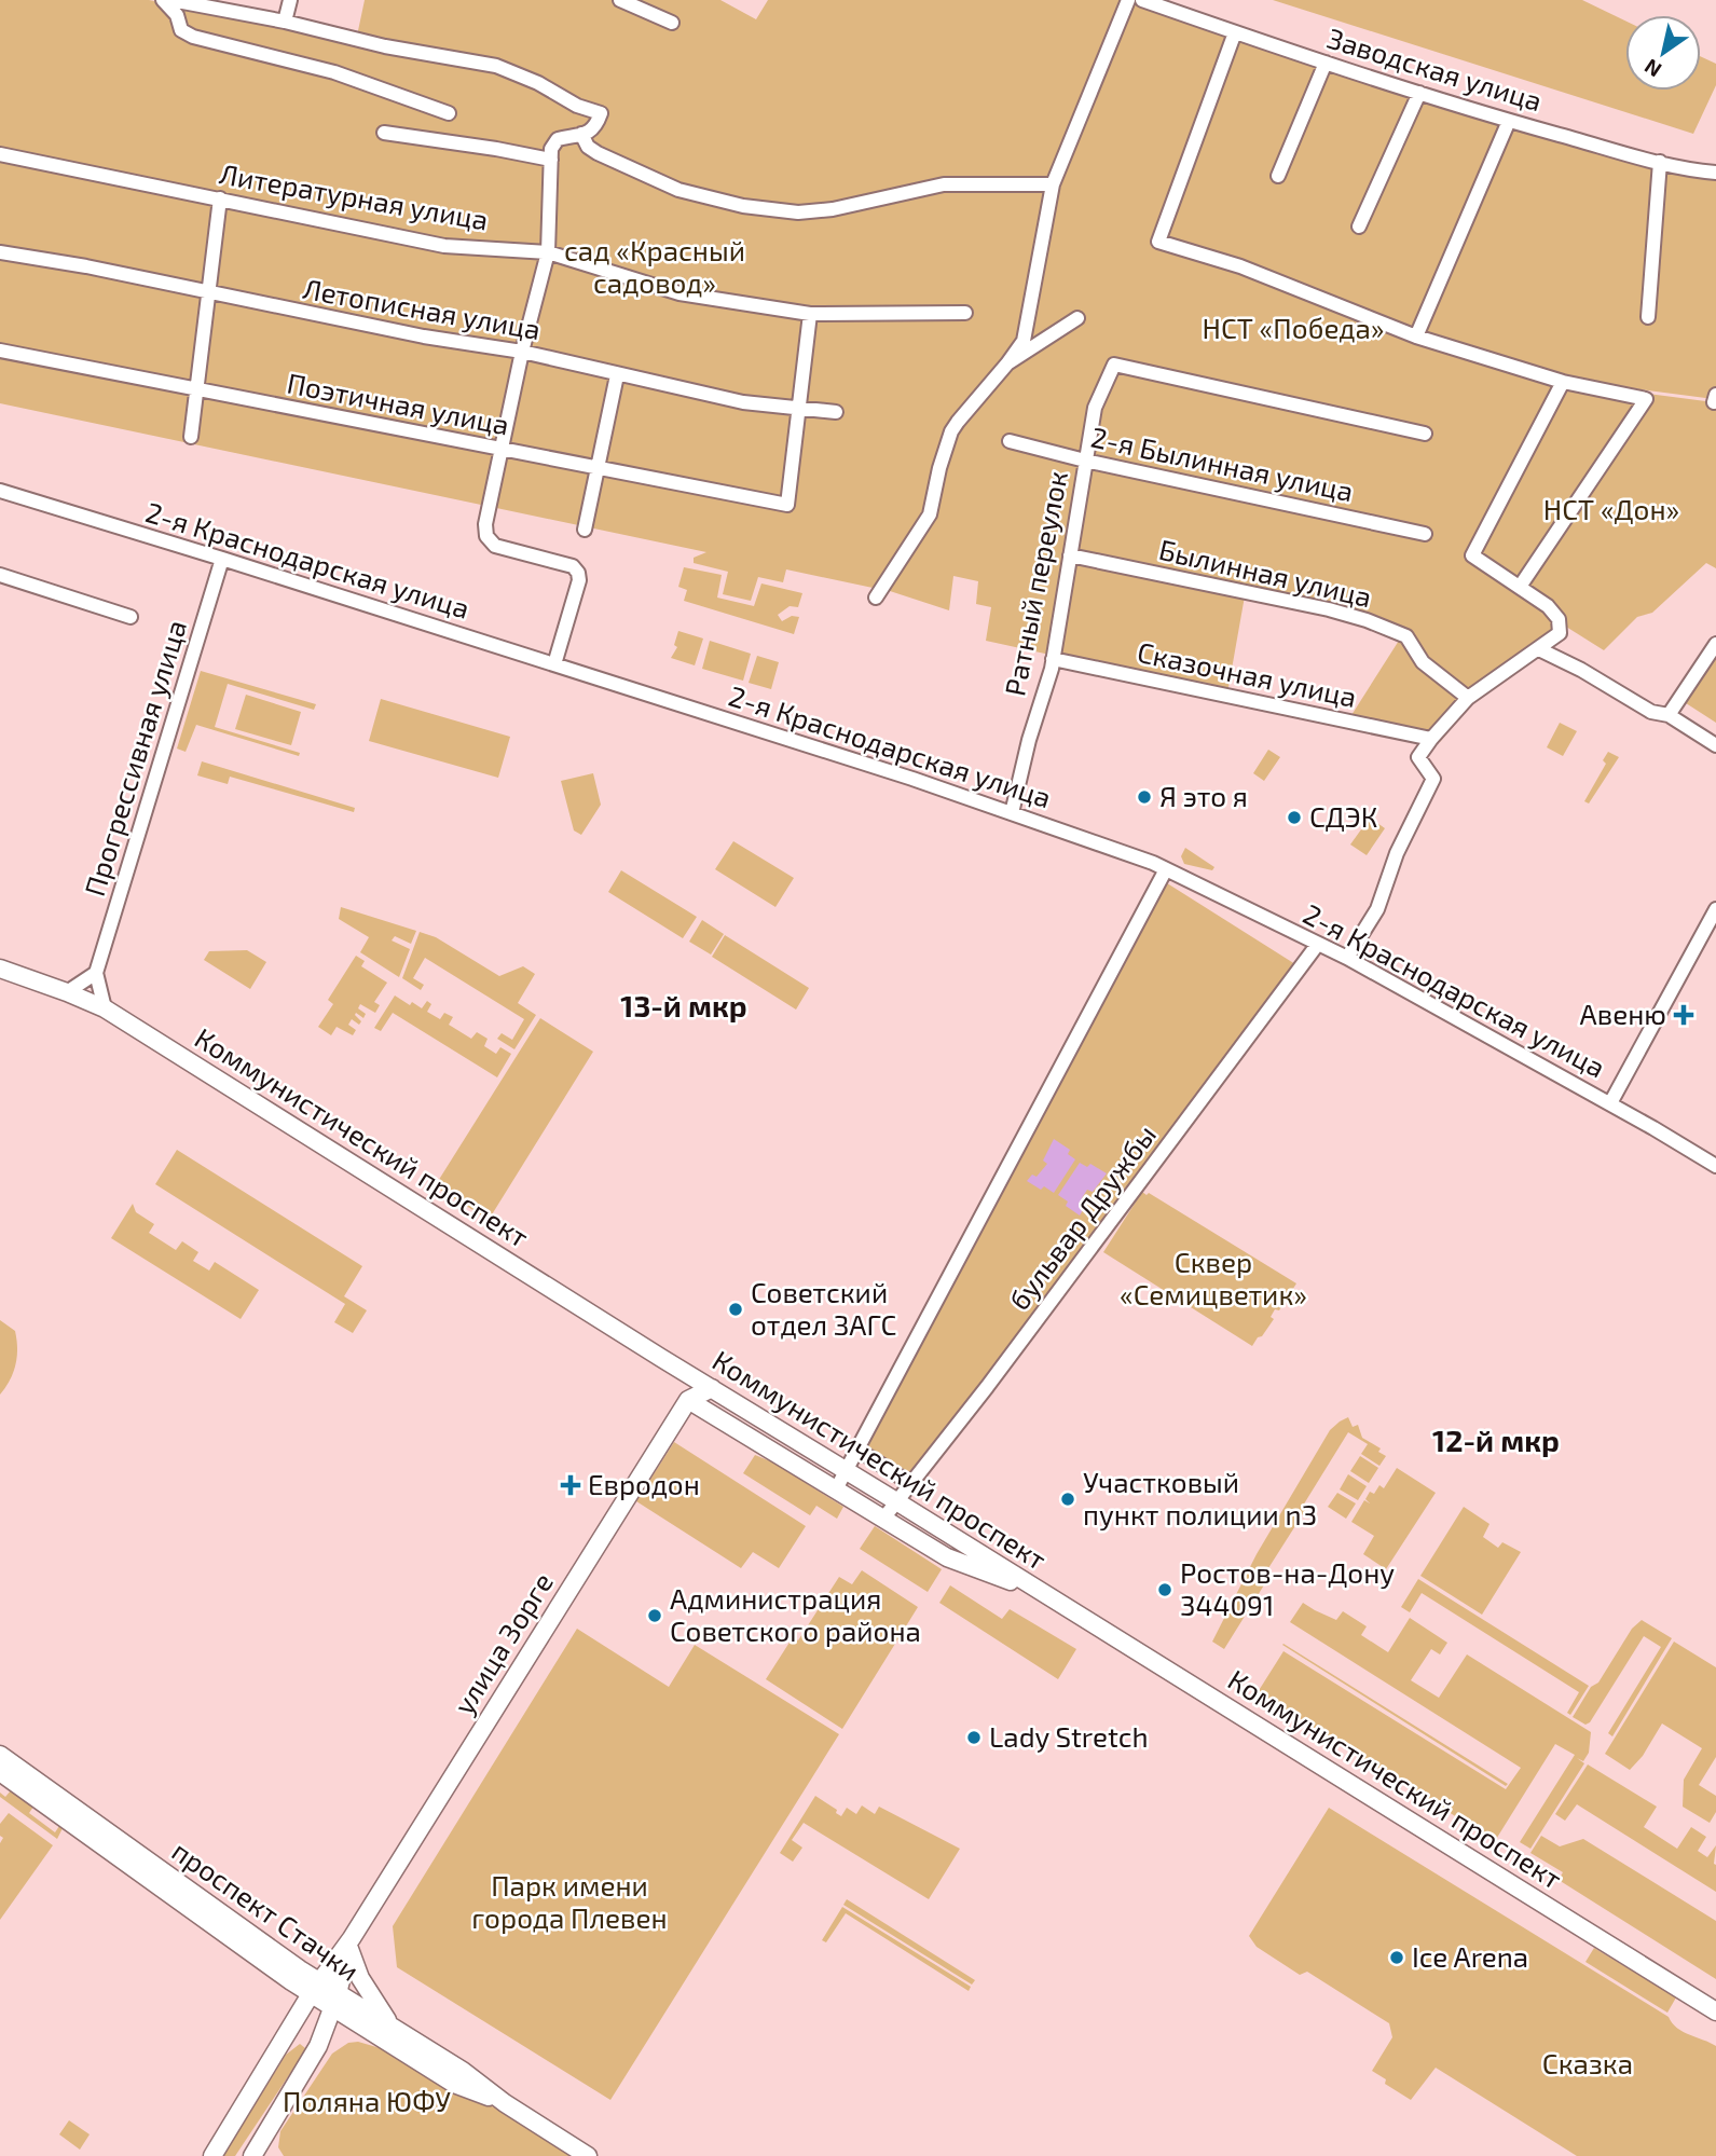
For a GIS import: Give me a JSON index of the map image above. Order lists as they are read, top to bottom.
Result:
{
  "streets": {
    "main road": ["Коммунистический проспект", "улица Зорге", "проспект Стачки"],
    "street": [
      "Заводская улица",
      "Литературная улица",
      "Летописная улица",
      "Поэтичная улица",
      "2-я Былинная улица",
      "2-я Краснодарская улица",
      "Былинная улица",
      "Ратный переулок",
      "Сказочная улица",
      "Прогрессивная улица",
      "бульвар Дружбы"
    ]
  },
  "crossings": [
    ["Летописная улица", "Поэтичная улица"],
    ["2-я Былинная улица", "Ратный переулок"],
    ["2-я Краснодарская улица", "Ратный переулок"],
    ["2-я Краснодарская улица", "Прогрессивная улица"],
    ["2-я Краснодарская улица", "бульвар Дружбы"],
    ["Былинная улица", "Ратный переулок"],
    ["Ратный переулок", "Сказочная улица"],
    ["Коммунистический проспект", "бульвар Дружбы"],
    ["Коммунистический проспект", "улица Зорге"],
    ["улица Зорге", "проспект Стачки"]
  ],
  "districts": ["13-й мкр", "12-й мкр"],
  "parks": [
    "сад «Красный садовод»",
    "НСТ «Победа»",
    "НСТ «Дон»",
    "Сквер «Семицветик»",
    "Парк имени города Плевен",
    "Сказка",
    "Поляна ЮФУ"
  ],
  "places": {
    "other": [
      "Я это я",
      "СДЭК",
      "Советский отдел ЗАГС",
      "Участковый пункт полиции n3",
      "Ростов-на-Дону 344091",
      "Администрация Советского района",
      "Lady Stretch",
      "Ice Arena"
    ],
    "health": ["Авеню", "Евродон"]
  },
  "north": "bottom left"
}
